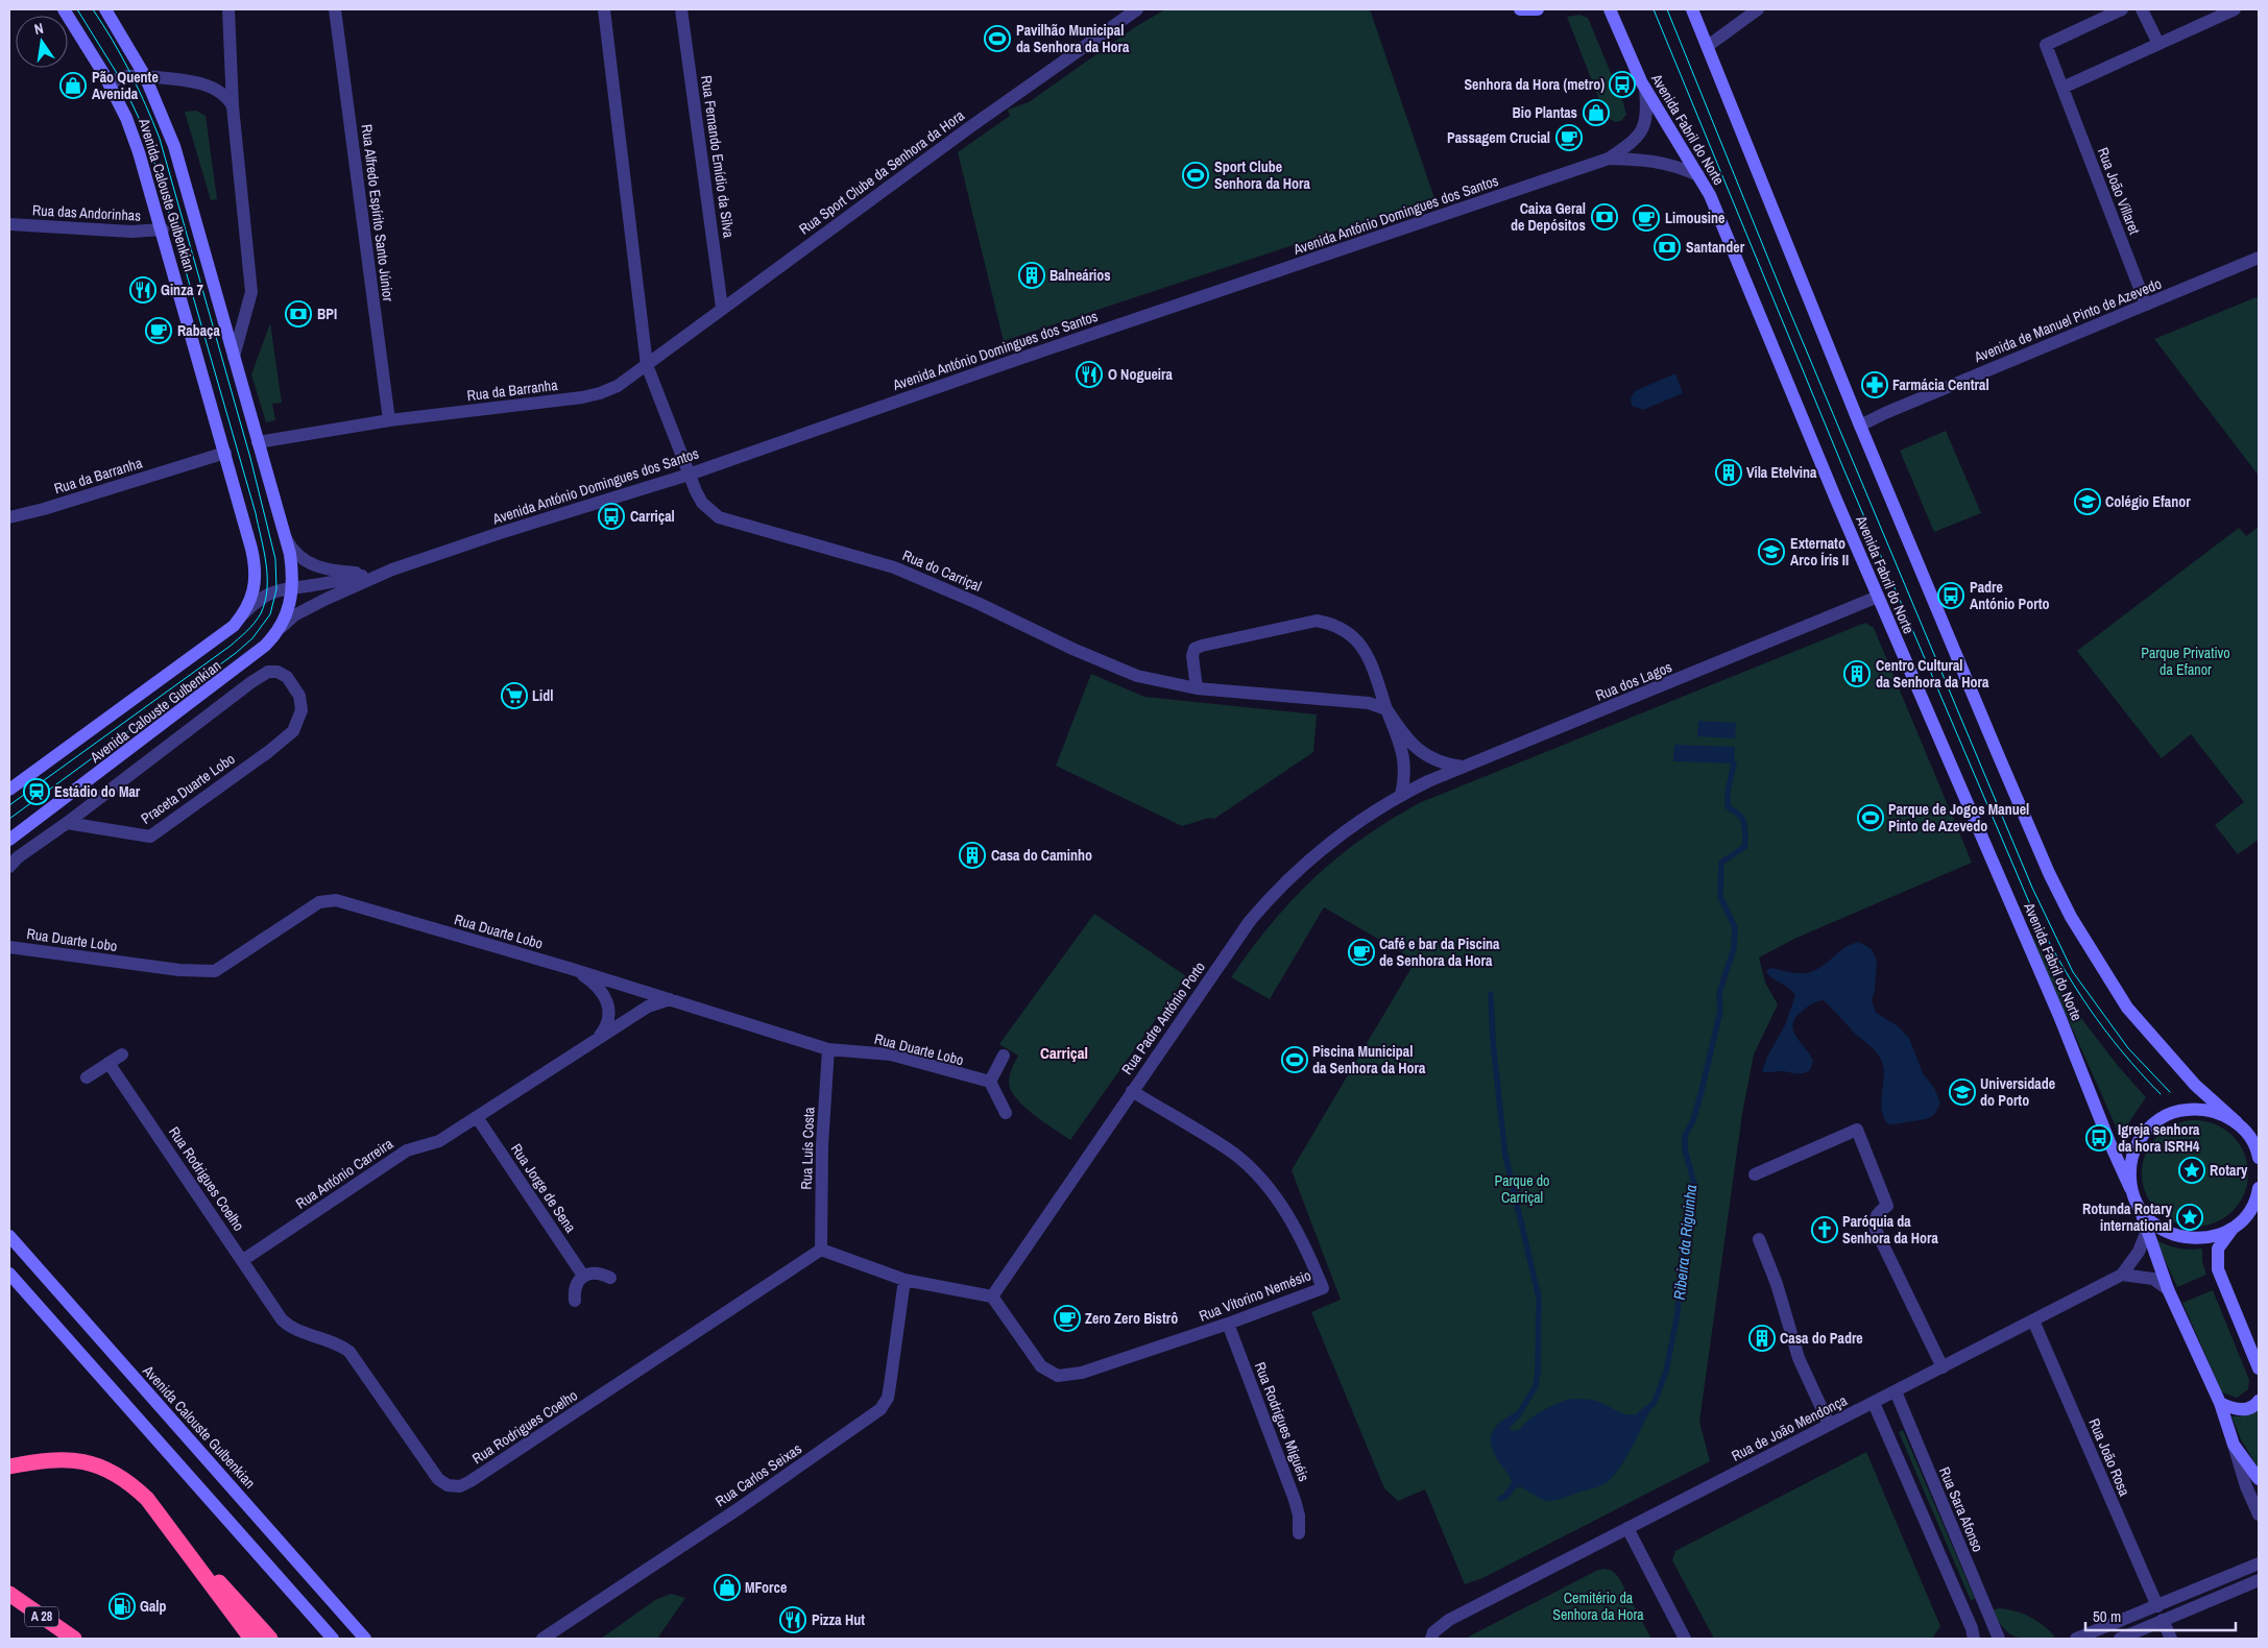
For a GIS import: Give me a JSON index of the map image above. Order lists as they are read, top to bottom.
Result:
{
  "streets": {
    "highway": ["A 28"],
    "main road": ["Avenida Fabril do Norte", "Avenida Calouste Gulbenkian"],
    "street": [
      "Rua Fernando Emídio da Silva",
      "Rua Sport Clube da Senhora da Hora",
      "Rua João Villaret",
      "Rua das Andorinhas",
      "Rua Alfredo Espírito Santo Júnior",
      "Avenida António Domingues dos Santos",
      "Avenida de Manuel Pinto de Azevedo",
      "Rua da Barranha",
      "Rua do Carriçal",
      "Rua dos Lagos",
      "Praceta Duarte Lobo",
      "Rua Duarte Lobo",
      "Rua Padre António Porto",
      "Rua Luís Costa",
      "Rua António Carreira",
      "Rua Rodrigues Coelho",
      "Rua Jorge de Sena",
      "Rua Vitorino Nemésio",
      "Rua Rodrigues Miguéis",
      "Rua de João Mendonça",
      "Rua João Rosa",
      "Rua Carlos Seixas",
      "Rua Sara Afonso"
    ]
  },
  "crossings": [
    ["Avenida Fabril do Norte", "Rua dos Lagos"],
    ["Rua Fernando Emídio da Silva", "Rua Sport Clube da Senhora da Hora"],
    ["Rua Sport Clube da Senhora da Hora", "Rua da Barranha"],
    ["Rua João Villaret", "Avenida de Manuel Pinto de Azevedo"],
    ["Avenida Calouste Gulbenkian", "Rua das Andorinhas"],
    ["Avenida Calouste Gulbenkian", "Avenida António Domingues dos Santos"],
    ["Avenida Calouste Gulbenkian", "Rua da Barranha"],
    ["Rua Alfredo Espírito Santo Júnior", "Rua da Barranha"],
    ["Avenida António Domingues dos Santos", "Rua do Carriçal"],
    ["Rua dos Lagos", "Rua Padre António Porto"],
    ["Rua Duarte Lobo", "Rua Luís Costa"],
    ["Rua Duarte Lobo", "Rua António Carreira"],
    ["Rua Padre António Porto", "Rua Vitorino Nemésio"],
    ["Rua Luís Costa", "Rua Rodrigues Coelho"],
    ["Rua António Carreira", "Rua Rodrigues Coelho"],
    ["Rua António Carreira", "Rua Jorge de Sena"],
    ["Rua Vitorino Nemésio", "Rua Rodrigues Miguéis"],
    ["Rua de João Mendonça", "Rua João Rosa"],
    ["Rua de João Mendonça", "Rua Sara Afonso"]
  ],
  "districts": ["Carriçal"],
  "water": ["Ribeira da Riguinha"],
  "parks": ["Parque Privativo da Efanor", "Parque do Carriçal", "Cemitério da Senhora da Hora"],
  "places": {
    "sports": [
      "Pavilhão Municipal da Senhora da Hora",
      "Sport Clube Senhora da Hora",
      "Parque de Jogos Manuel Pinto de Azevedo",
      "Piscina Municipal da Senhora da Hora"
    ],
    "bus stop": [
      "Senhora da Hora (metro)",
      "Carriçal",
      "Padre António Porto",
      "Igreja senhora da hora ISRH4"
    ],
    "shop": ["Pão Quente Avenida", "Bio Plantas", "MForce"],
    "cafe": [
      "Passagem Crucial",
      "Limousine",
      "Rabaça",
      "Café e bar da Piscina de Senhora da Hora",
      "Zero Zero Bistrô"
    ],
    "bank": ["Caixa Geral de Depósitos", "Santander", "BPI"],
    "building": [
      "Balneários",
      "Vila Etelvina",
      "Centro Cultural da Senhora da Hora",
      "Casa do Caminho",
      "Casa do Padre"
    ],
    "restaurant": ["Ginza 7", "O Nogueira", "Pizza Hut"],
    "pharmacy": ["Farmácia Central"],
    "school or university": ["Colégio Efanor", "Externato Arco Íris II", "Universidade do Porto"],
    "supermarket": ["Lidl"],
    "station": ["Estádio do Mar"],
    "place": ["Rotary", "Rotunda Rotary international"],
    "church": ["Paróquia da Senhora da Hora"],
    "fuel station": ["Galp"]
  },
  "scale_bar": "50 m",
  "north": "top"
}
